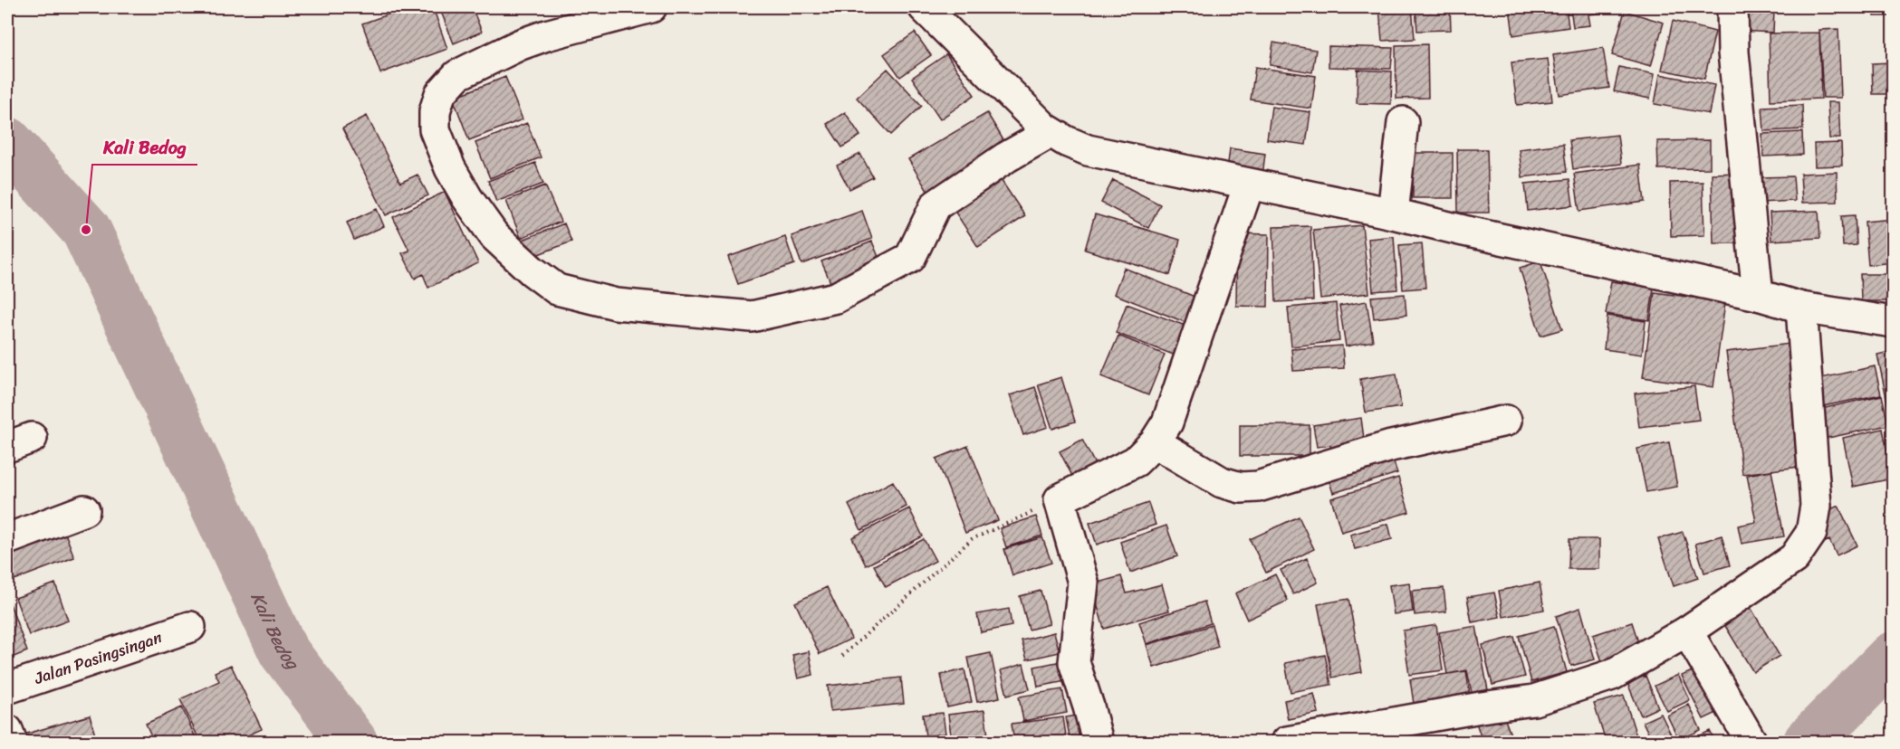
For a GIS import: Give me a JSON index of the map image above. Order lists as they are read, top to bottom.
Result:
{
  "streets": {
    "street": ["Jalan Pasingsingan"]
  },
  "water": ["Kali Bedog"],
  "places": ["Kali Bedog"]
}
